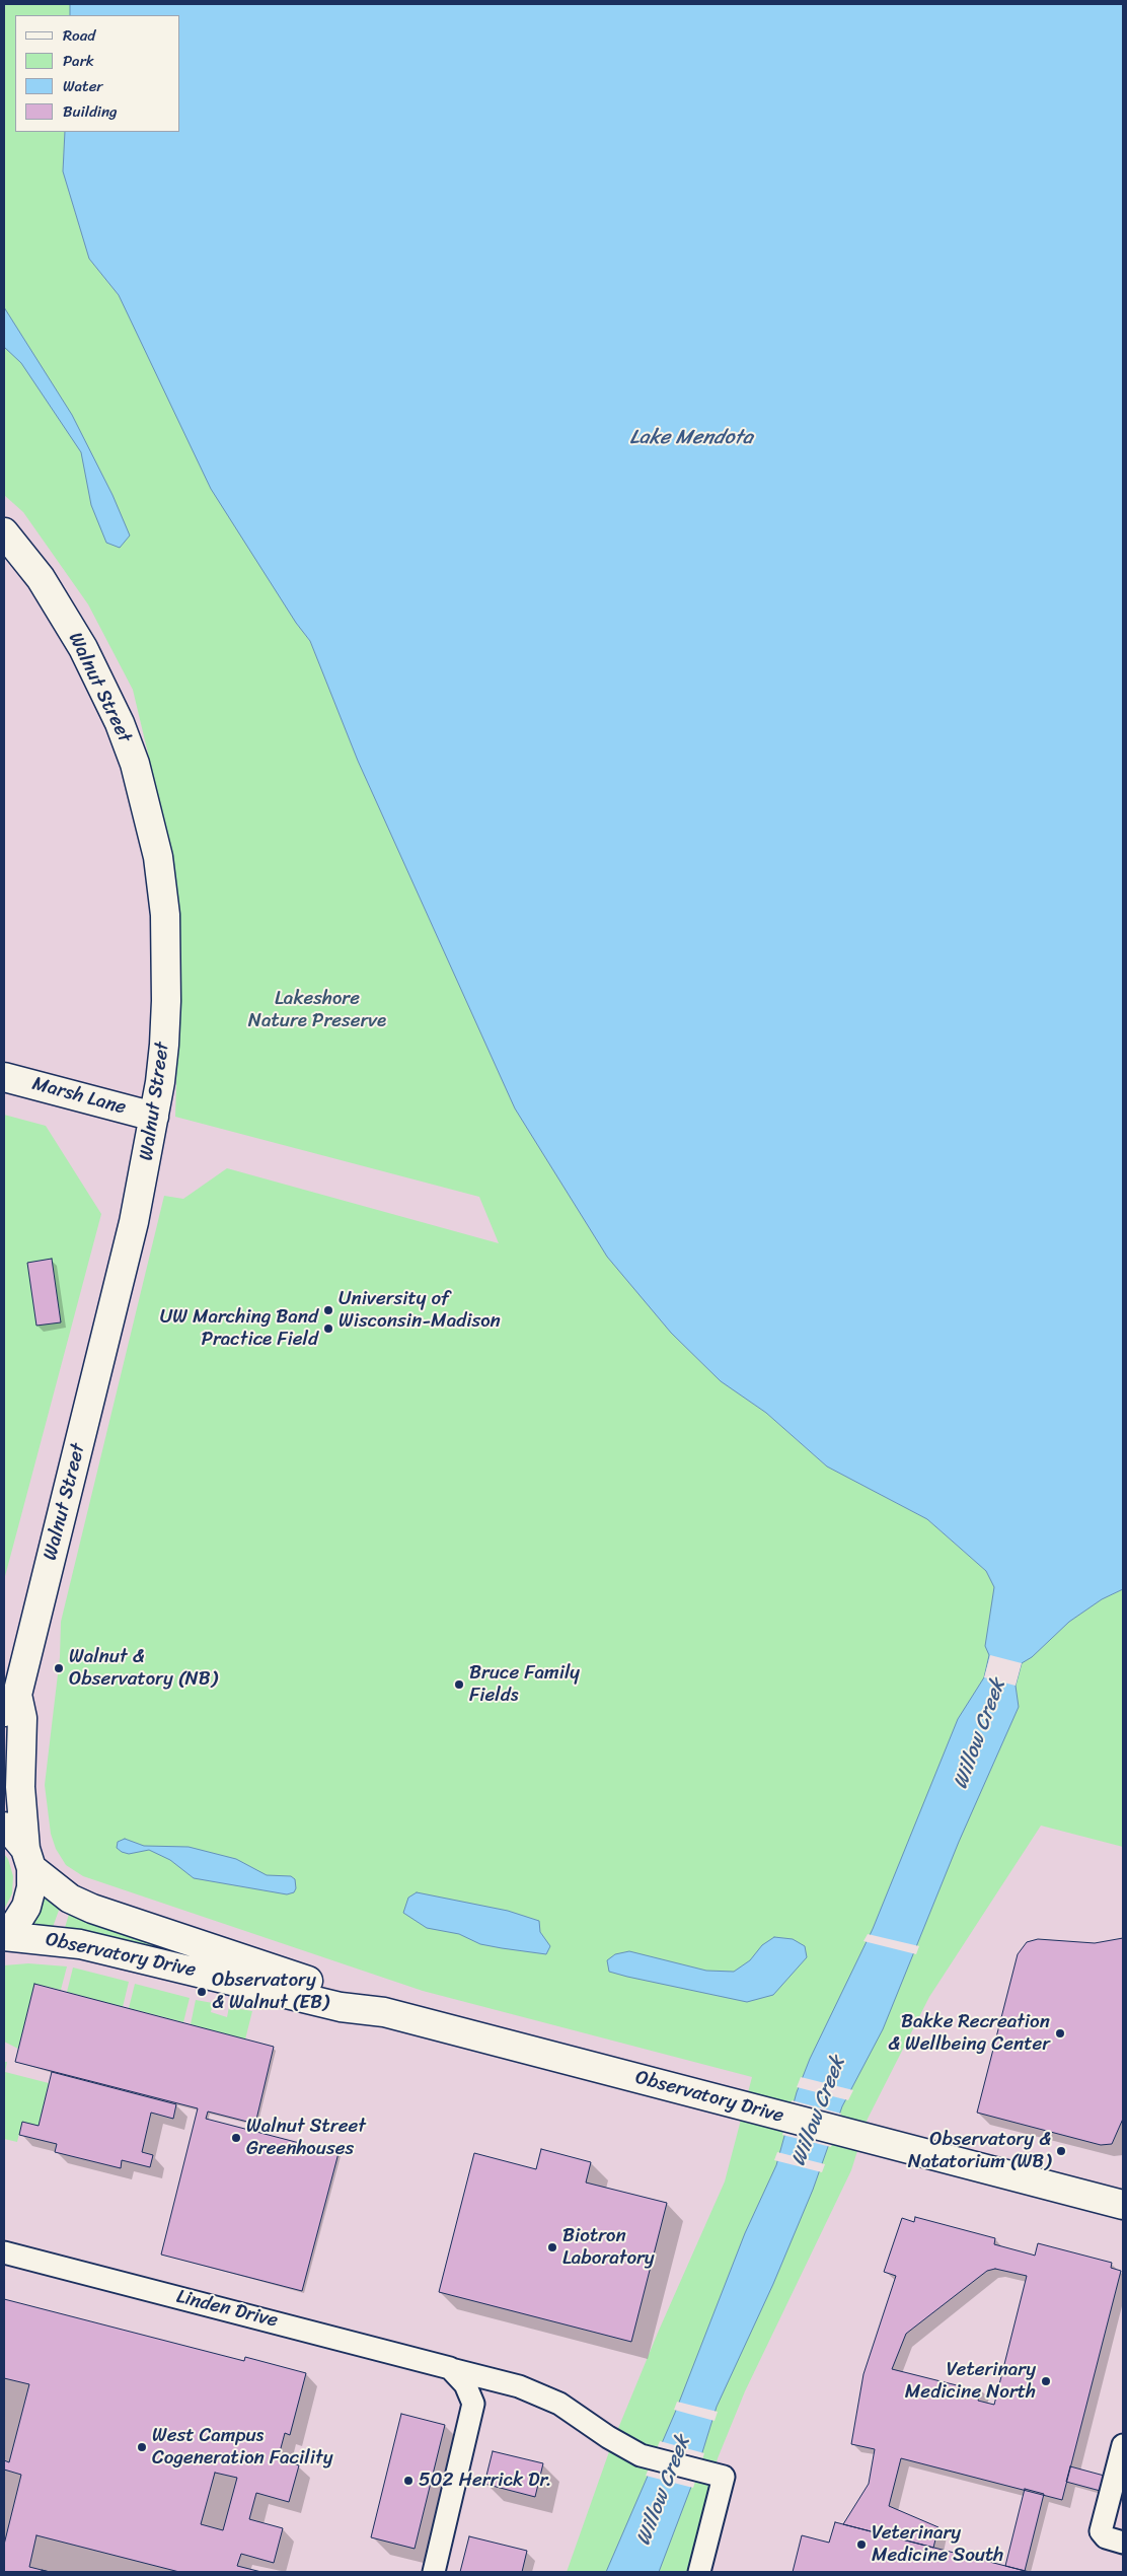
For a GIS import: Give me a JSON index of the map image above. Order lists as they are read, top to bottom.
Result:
{
  "streets": {
    "street": [
      "Walnut Street",
      "Marsh Lane",
      "Observatory Drive",
      "Linden Drive"
    ]
  },
  "crossings": [
    ["Walnut Street", "Marsh Lane"],
    ["Walnut Street", "Observatory Drive"]
  ],
  "water": ["Lake Mendota", "Willow Creek"],
  "parks": ["Lakeshore Nature Preserve"],
  "places": [
    "University of Wisconsin-Madison",
    "UW Marching Band Practice Field",
    "Walnut & Observatory (NB)",
    "Bruce Family Fields",
    "Observatory & Walnut (EB)",
    "Bakke Recreation & Wellbeing Center",
    "Walnut Street Greenhouses",
    "Observatory & Natatorium (WB)",
    "Biotron Laboratory",
    "Veterinary Medicine North",
    "West Campus Cogeneration Facility",
    "502 Herrick Dr.",
    "Veterinary Medicine South"
  ],
  "legend": [
    "Road",
    "Park",
    "Water",
    "Building"
  ]
}
